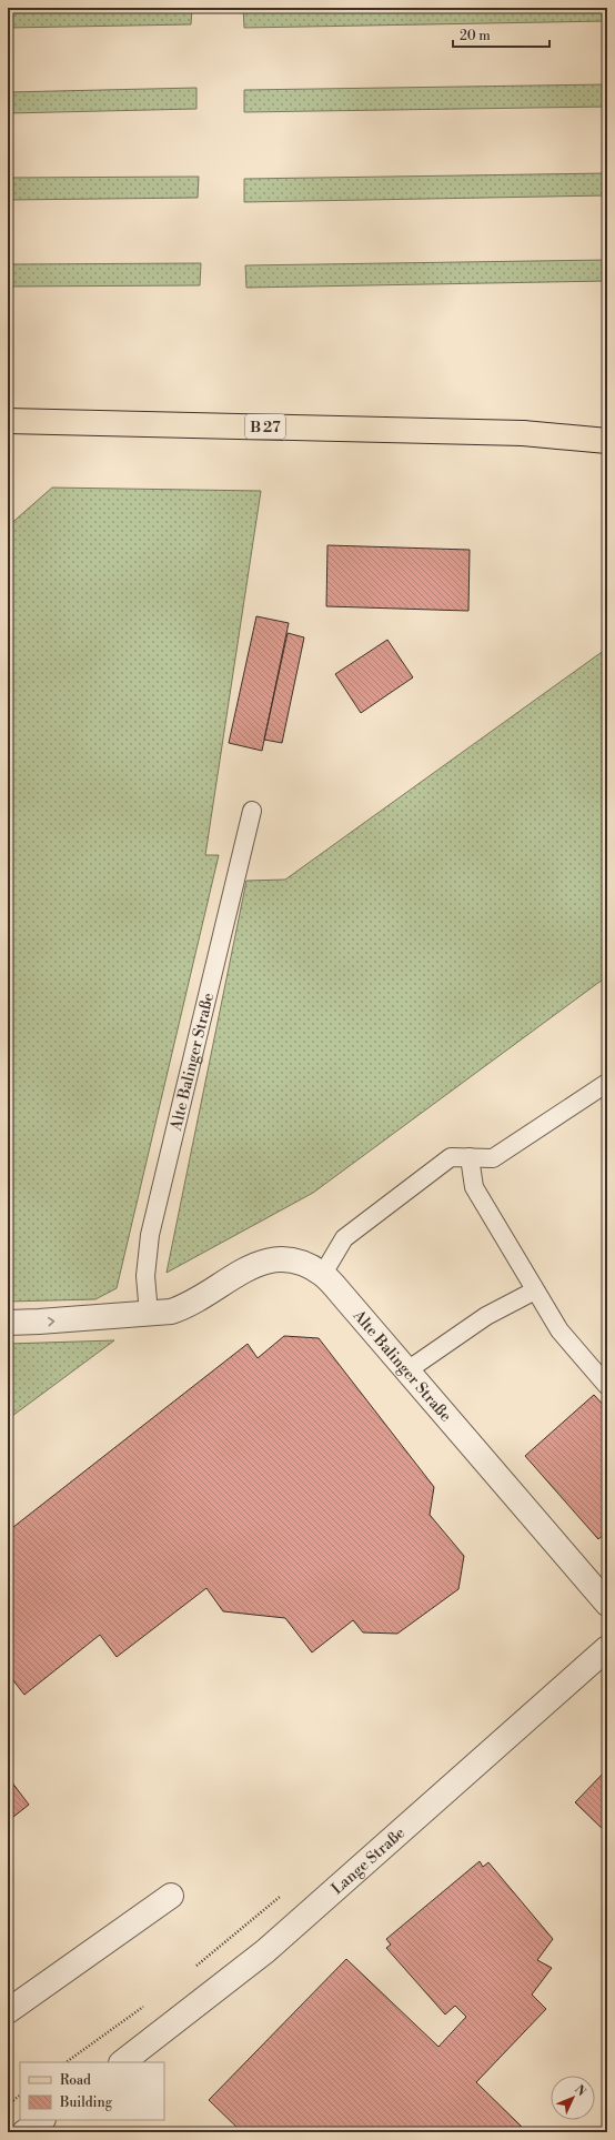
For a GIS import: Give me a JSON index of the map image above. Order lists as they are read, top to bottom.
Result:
{
  "streets": {
    "main road": ["B 27"],
    "street": ["Alte Balinger Straße", "Lange Straße"]
  },
  "legend": ["Road", "Building"],
  "scale_bar": "20 m",
  "north": "top right"
}
